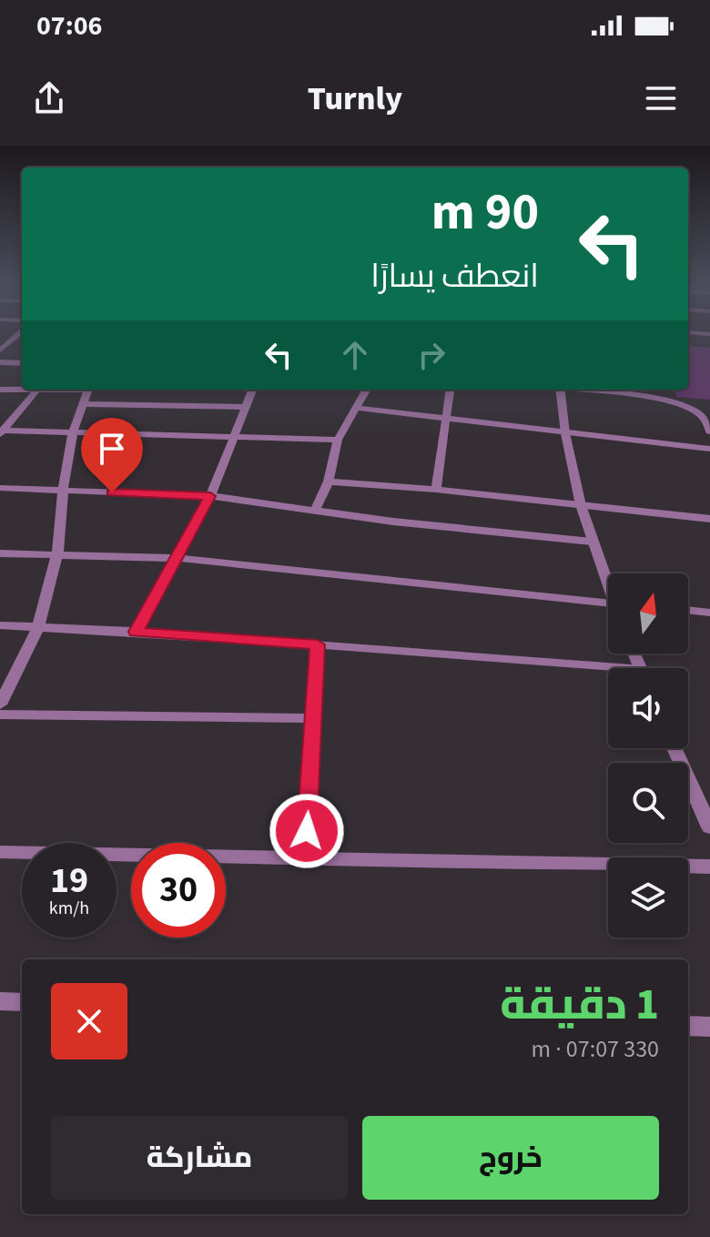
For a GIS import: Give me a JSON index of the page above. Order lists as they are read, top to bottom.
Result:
{
  "north": "top",
  "page": {
    "status": "07:06",
    "header": "Turnly",
    "turn": ["90 m", "انعطف يسارًا"],
    "speed": "19 km/h",
    "limit": "30",
    "heading": ["1 دقيقة", "330 m · 07:07"],
    "buttons": ["خروج", "مشاركة"]
  }
}
